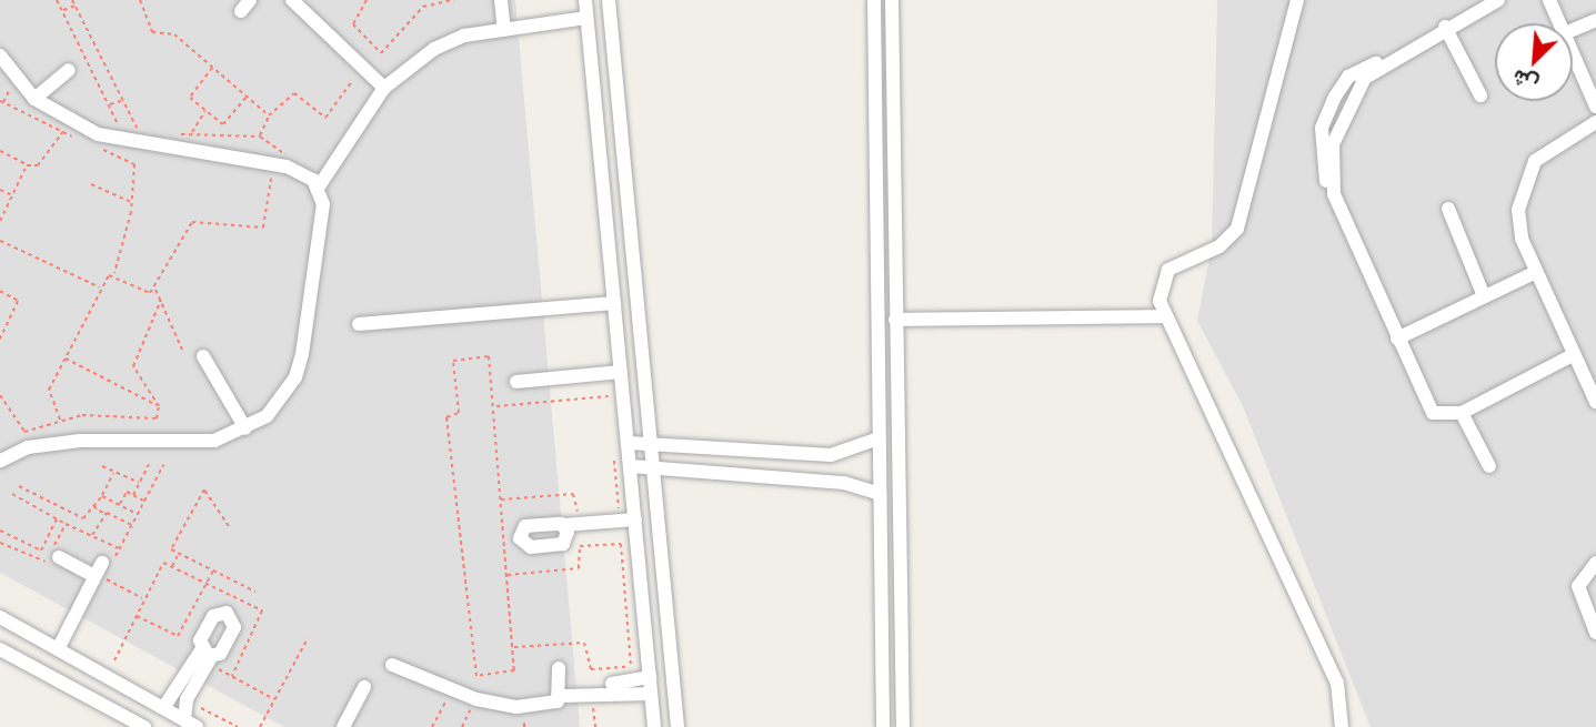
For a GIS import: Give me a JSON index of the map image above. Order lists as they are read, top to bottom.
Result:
{
  "north": "bottom left"
}
